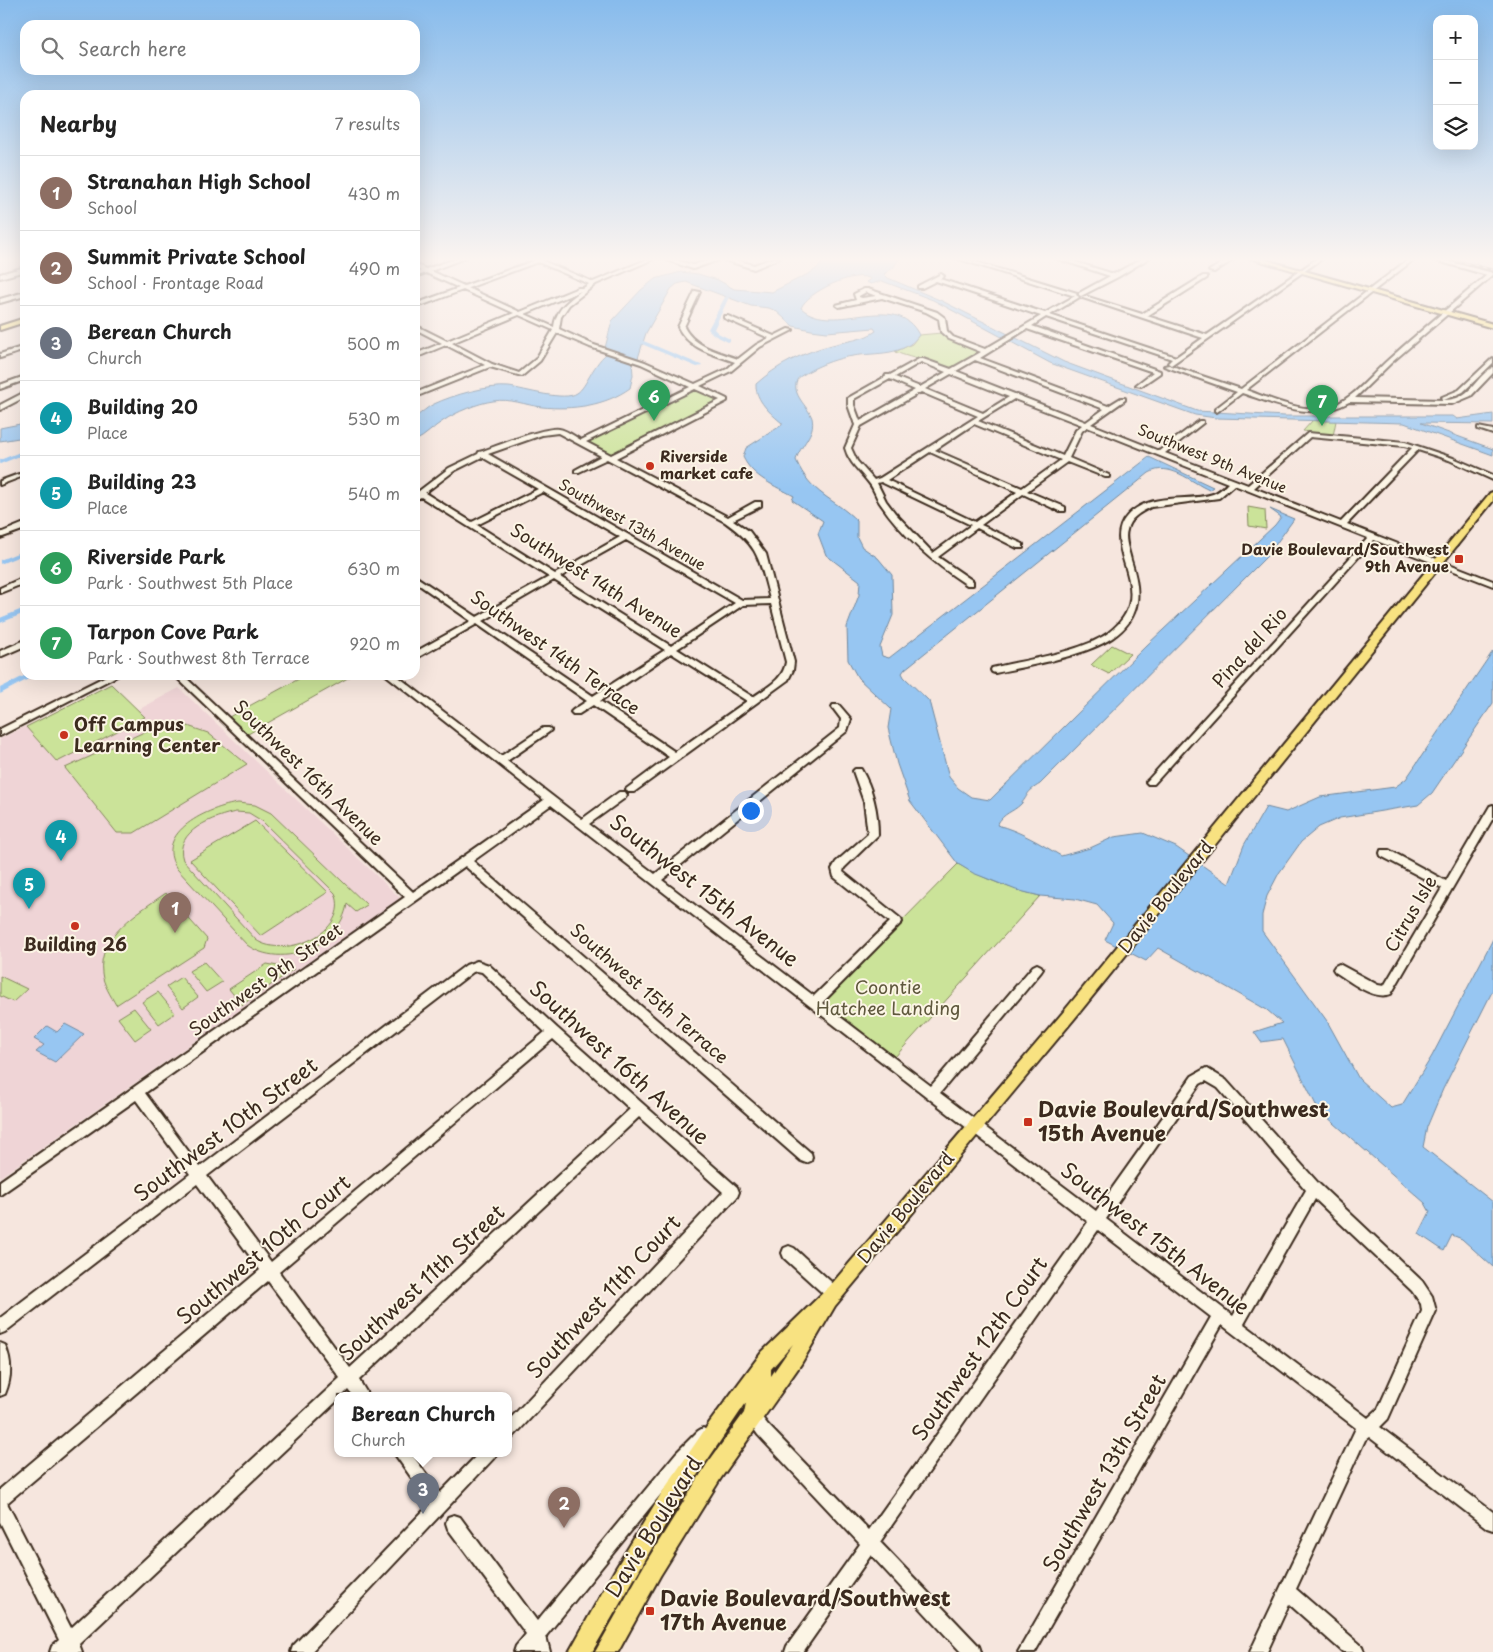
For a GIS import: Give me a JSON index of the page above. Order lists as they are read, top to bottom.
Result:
{
  "streets": {
    "main road": ["Davie Boulevard"],
    "street": [
      "Southwest 9th Avenue",
      "Southwest 13th Avenue",
      "Southwest 14th Avenue",
      "Pina del Rio",
      "Southwest 14th Terrace",
      "Southwest 16th Avenue",
      "Southwest 15th Avenue",
      "Citrus Isle",
      "Southwest 9th Street",
      "Southwest 15th Terrace",
      "Southwest 10th Street",
      "Southwest 10th Court",
      "Southwest 11th Street",
      "Southwest 11th Court",
      "Southwest 12th Court",
      "Southwest 13th Street"
    ]
  },
  "crossings": [
    ["Southwest 9th Avenue", "Pina del Rio"],
    ["Southwest 9th Avenue", "Davie Boulevard"],
    ["Southwest 16th Avenue", "Southwest 9th Street"],
    ["Southwest 16th Avenue", "Southwest 10th Street"],
    ["Southwest 16th Avenue", "Southwest 10th Court"],
    ["Southwest 16th Avenue", "Southwest 11th Street"],
    ["Southwest 16th Avenue", "Southwest 11th Court"],
    ["Southwest 15th Avenue", "Davie Boulevard"],
    ["Southwest 15th Avenue", "Southwest 9th Street"],
    ["Southwest 15th Avenue", "Southwest 12th Court"],
    ["Southwest 15th Avenue", "Southwest 13th Street"],
    ["Southwest 9th Street", "Southwest 15th Terrace"]
  ],
  "parks": ["Coontie Hatchee Landing"],
  "places": {
    "other": ["Riverside market cafe", "Off Campus Learning Center", "Building 26"],
    "transit": ["Davie Boulevard/Southwest 9th Avenue", "Davie Boulevard/Southwest 15th Avenue", "Davie Boulevard/Southwest 17th Avenue"]
  },
  "page": {
    "map_buttons": ["+", "−"],
    "search": "Search here",
    "heading": ["Nearby", "7 results"],
    "list": [
      {
        "mark": "1",
        "name": "Stranahan High School",
        "note": "School",
        "value": "430 m"
      },
      {
        "mark": "2",
        "name": "Summit Private School",
        "note": "School · Frontage Road",
        "value": "490 m"
      },
      {
        "mark": "3",
        "name": "Berean Church",
        "note": "Church",
        "value": "500 m"
      },
      {
        "mark": "4",
        "name": "Building 20",
        "note": "Place",
        "value": "530 m"
      },
      {
        "mark": "5",
        "name": "Building 23",
        "note": "Place",
        "value": "540 m"
      },
      {
        "mark": "6",
        "name": "Riverside Park",
        "note": "Park · Southwest 5th Place",
        "value": "630 m"
      },
      {
        "mark": "7",
        "name": "Tarpon Cove Park",
        "note": "Park · Southwest 8th Terrace",
        "value": "920 m"
      }
    ],
    "pins": [
      "6",
      "7",
      "4",
      "5",
      "1",
      "3",
      "2"
    ],
    "popup": ["Berean Church", "Church"]
  }
}
